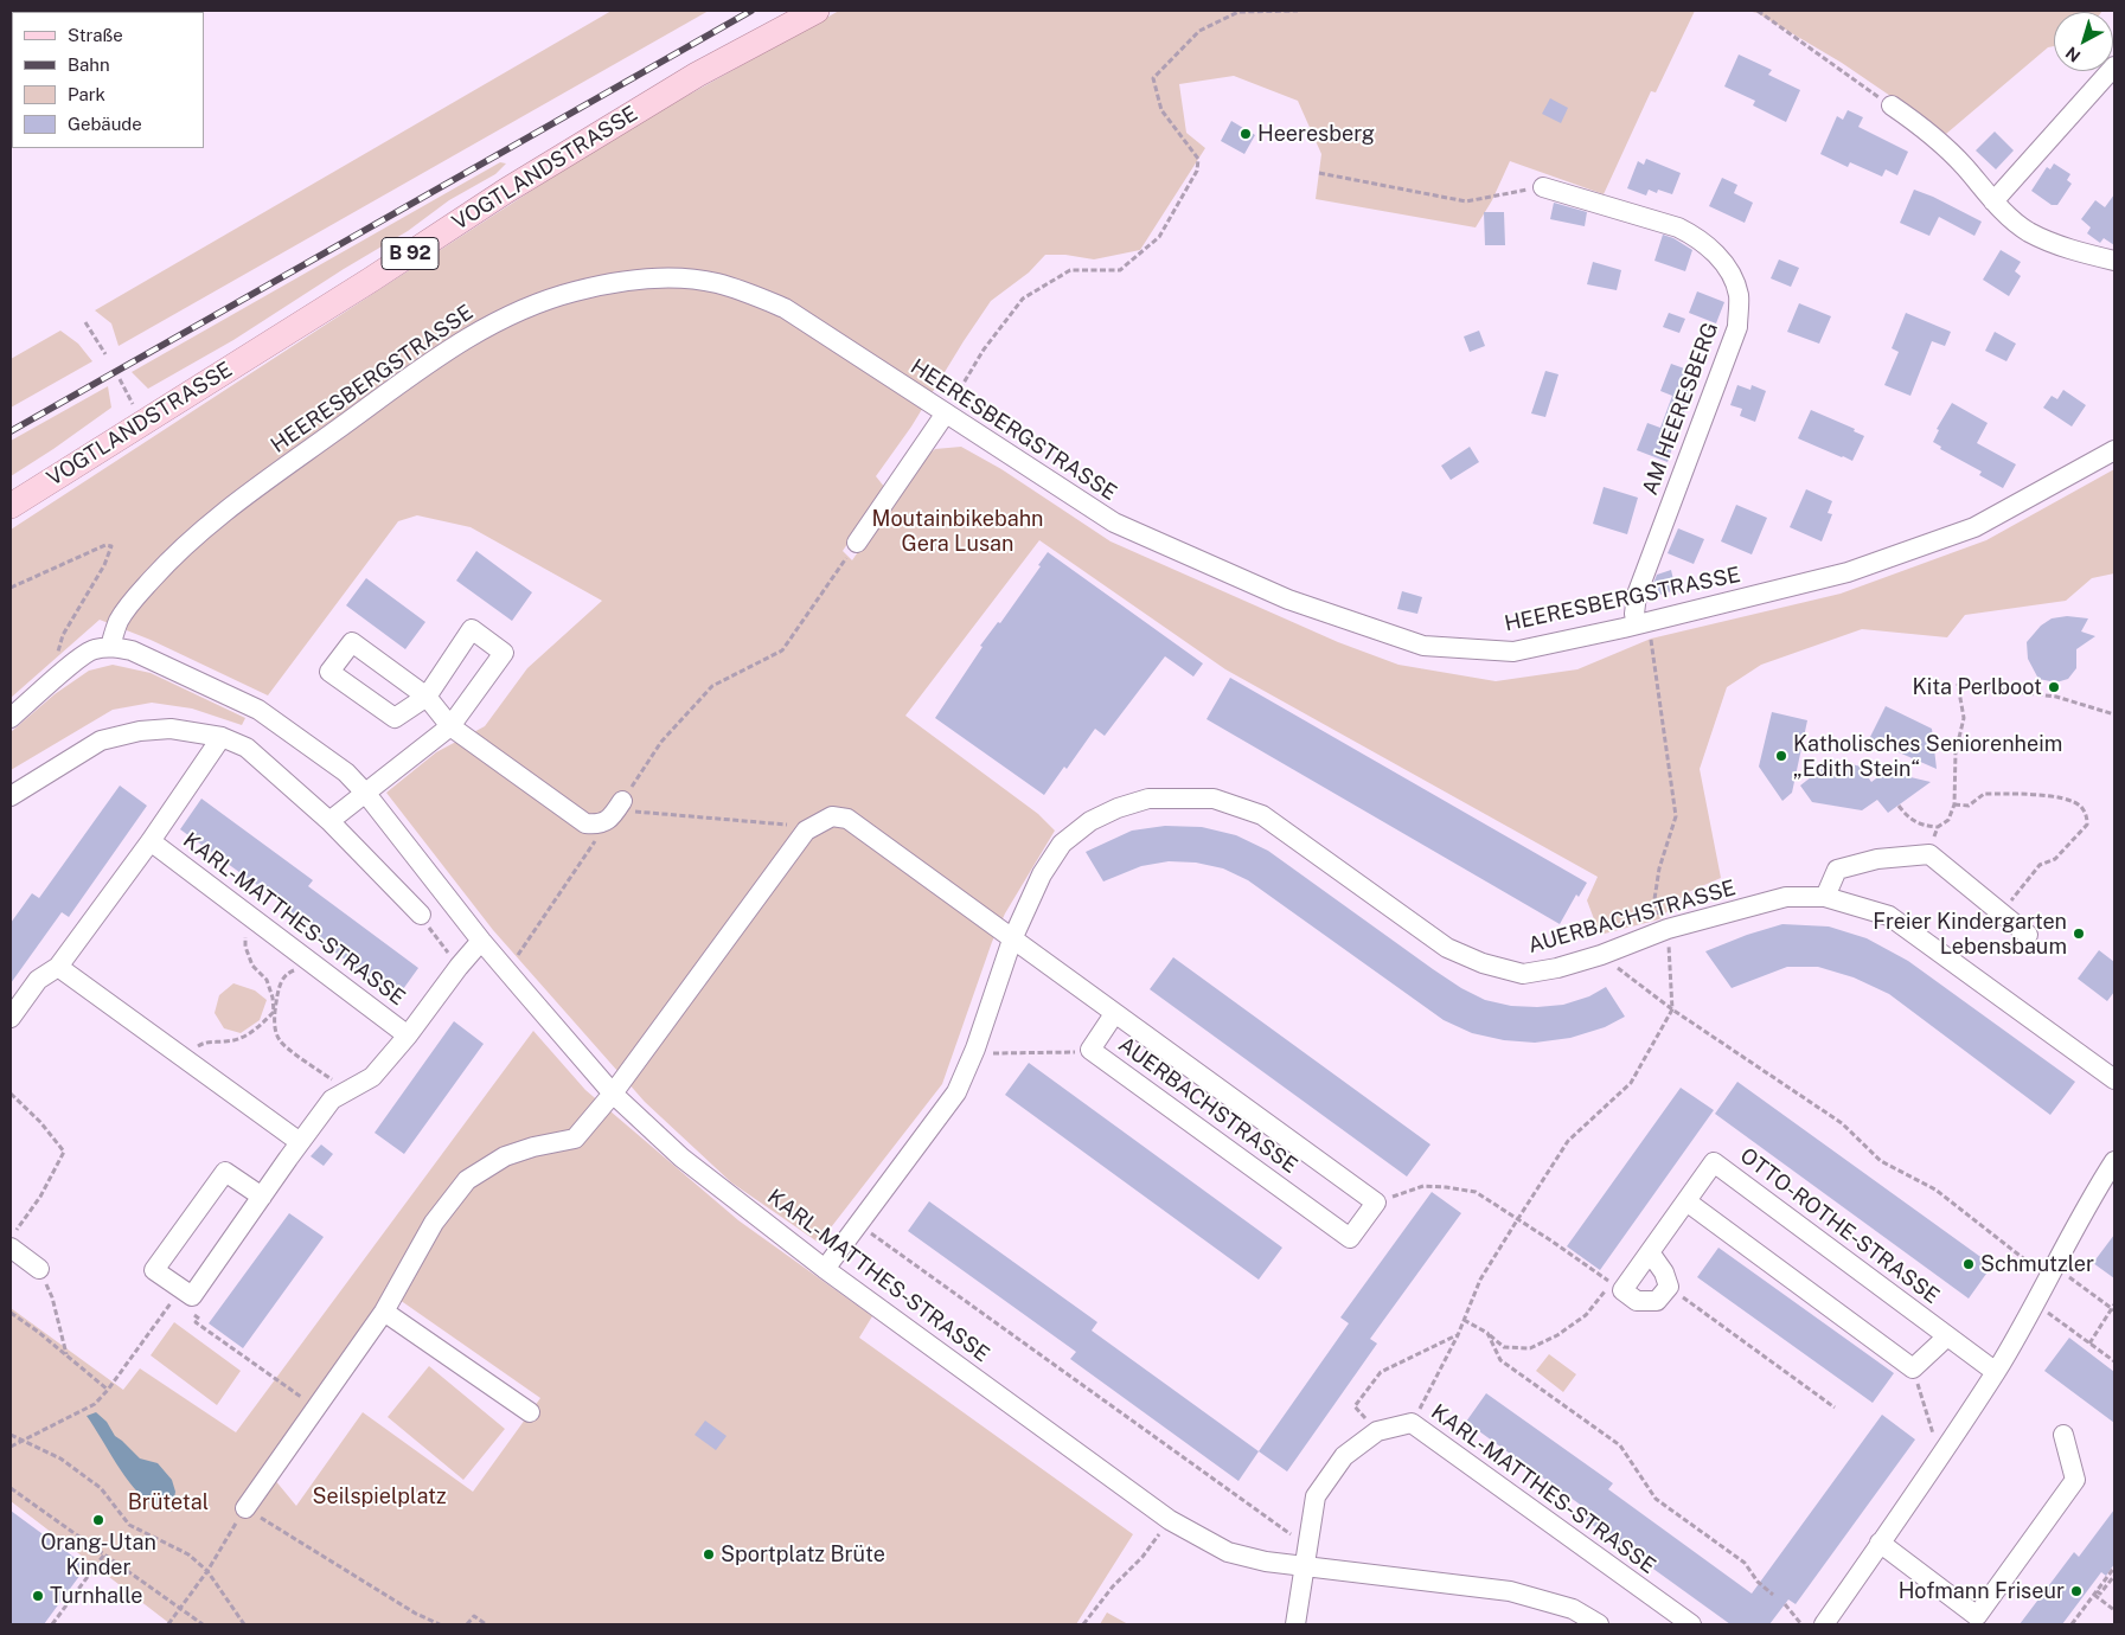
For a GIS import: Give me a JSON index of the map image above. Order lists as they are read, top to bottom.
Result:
{
  "streets": {
    "main road": ["VOGTLANDSTRASSE", "B 92"],
    "street": [
      "HEERESBERGSTRASSE",
      "AM HEERESBERG",
      "AUERBACHSTRASSE",
      "KARL-MATTHES-STRASSE",
      "OTTO-ROTHE-STRASSE"
    ]
  },
  "crossings": [
    ["HEERESBERGSTRASSE", "AM HEERESBERG"],
    ["HEERESBERGSTRASSE", "KARL-MATTHES-STRASSE"],
    ["AUERBACHSTRASSE", "KARL-MATTHES-STRASSE"]
  ],
  "parks": ["Moutainbikebahn Gera Lusan", "Seilspielplatz", "Brütetal"],
  "places": [
    "Heeresberg",
    "Kita Perlboot",
    "Katholisches Seniorenheim „Edith Stein“",
    "Freier Kindergarten Lebensbaum",
    "Schmutzler",
    "Orang-Utan Kinder",
    "Sportplatz Brüte",
    "Hofmann Friseur",
    "Turnhalle"
  ],
  "legend": [
    "Straße",
    "Bahn",
    "Park",
    "Gebäude"
  ],
  "north": "bottom left"
}
